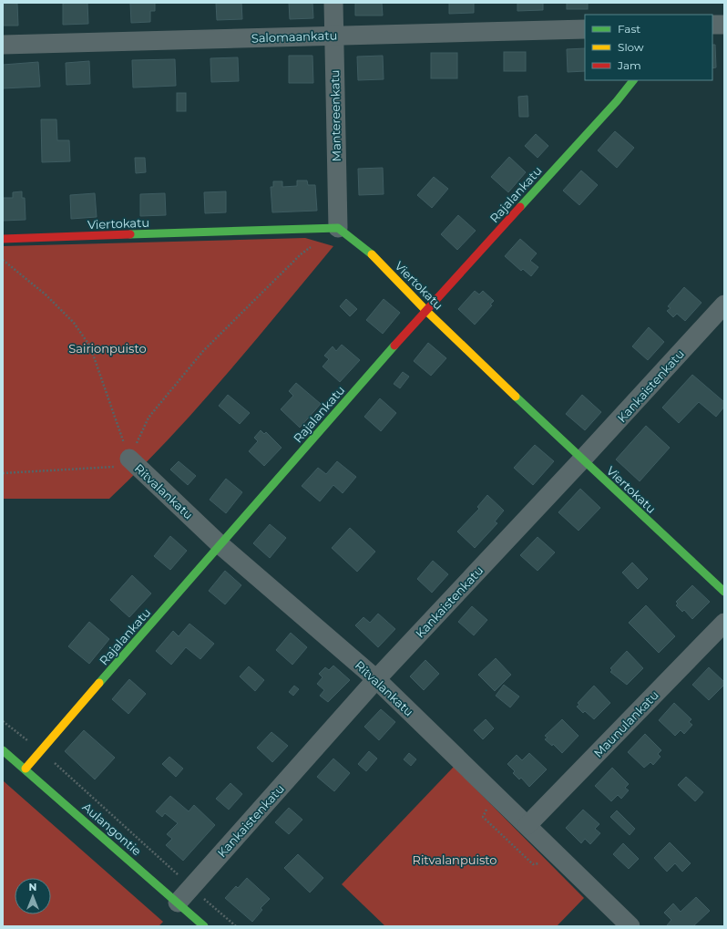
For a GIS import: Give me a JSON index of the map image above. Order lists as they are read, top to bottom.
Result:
{
  "streets": {
    "street": [
      "Salomaankatu",
      "Mantereenkatu",
      "Rajalankatu",
      "Viertokatu",
      "Kankaistenkatu",
      "Ritvalankatu",
      "Maunulankatu",
      "Aulangontie"
    ]
  },
  "crossings": [
    ["Salomaankatu", "Mantereenkatu"],
    ["Mantereenkatu", "Viertokatu"],
    ["Rajalankatu", "Viertokatu"],
    ["Rajalankatu", "Ritvalankatu"],
    ["Rajalankatu", "Aulangontie"],
    ["Viertokatu", "Kankaistenkatu"],
    ["Kankaistenkatu", "Ritvalankatu"],
    ["Kankaistenkatu", "Aulangontie"],
    ["Ritvalankatu", "Maunulankatu"]
  ],
  "parks": ["Sairionpuisto", "Ritvalanpuisto"],
  "legend": ["Fast", "Slow", "Jam"],
  "north": "top"
}
